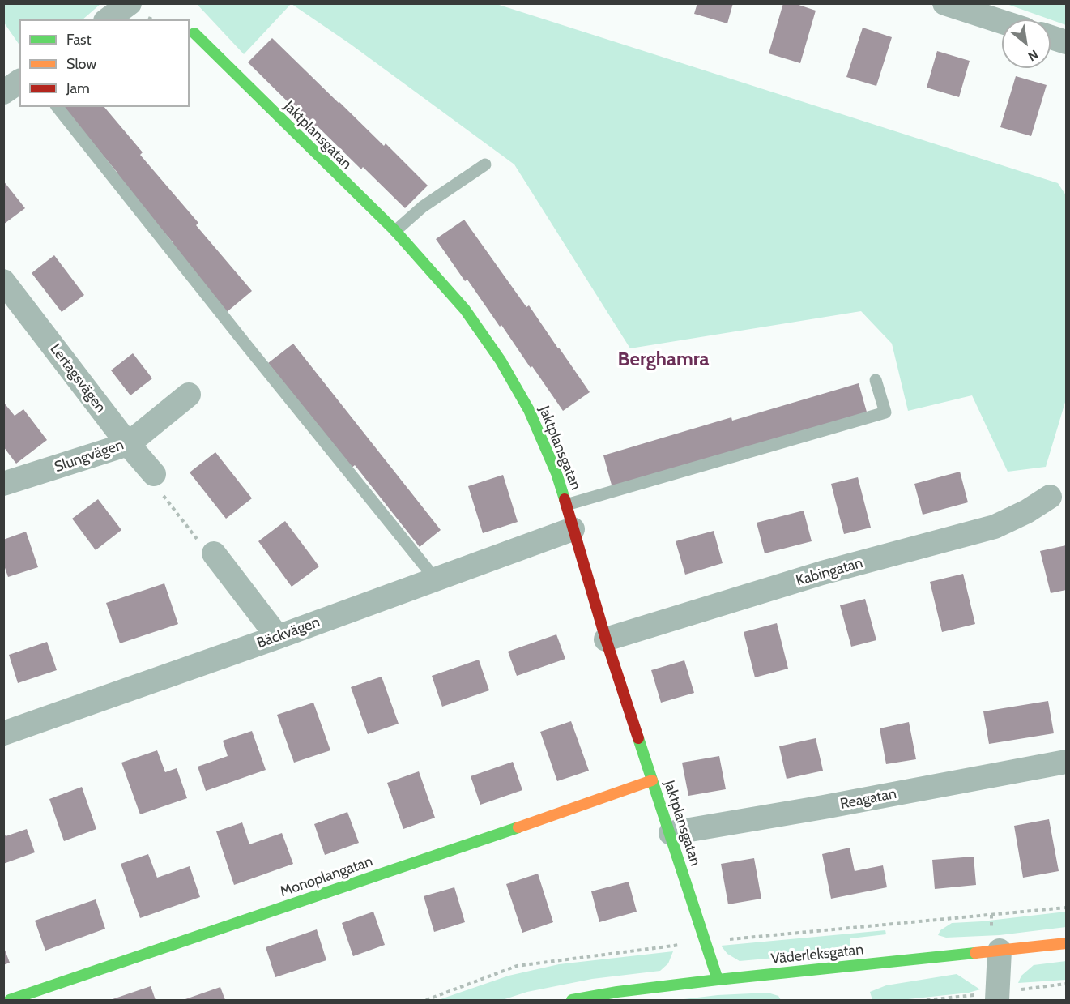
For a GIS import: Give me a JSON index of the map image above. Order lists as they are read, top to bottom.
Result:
{
  "streets": {
    "street": [
      "Jaktplansgatan",
      "Lertagsvägen",
      "Slungvägen",
      "Kabingatan",
      "Bäckvägen",
      "Reagatan",
      "Monoplangatan",
      "Väderleksgatan"
    ]
  },
  "crossings": [
    ["Jaktplansgatan", "Kabingatan"],
    ["Jaktplansgatan", "Bäckvägen"],
    ["Jaktplansgatan", "Reagatan"],
    ["Jaktplansgatan", "Monoplangatan"],
    ["Jaktplansgatan", "Väderleksgatan"],
    ["Lertagsvägen", "Slungvägen"]
  ],
  "districts": ["Berghamra"],
  "legend": ["Fast", "Slow", "Jam"],
  "north": "bottom right"
}
